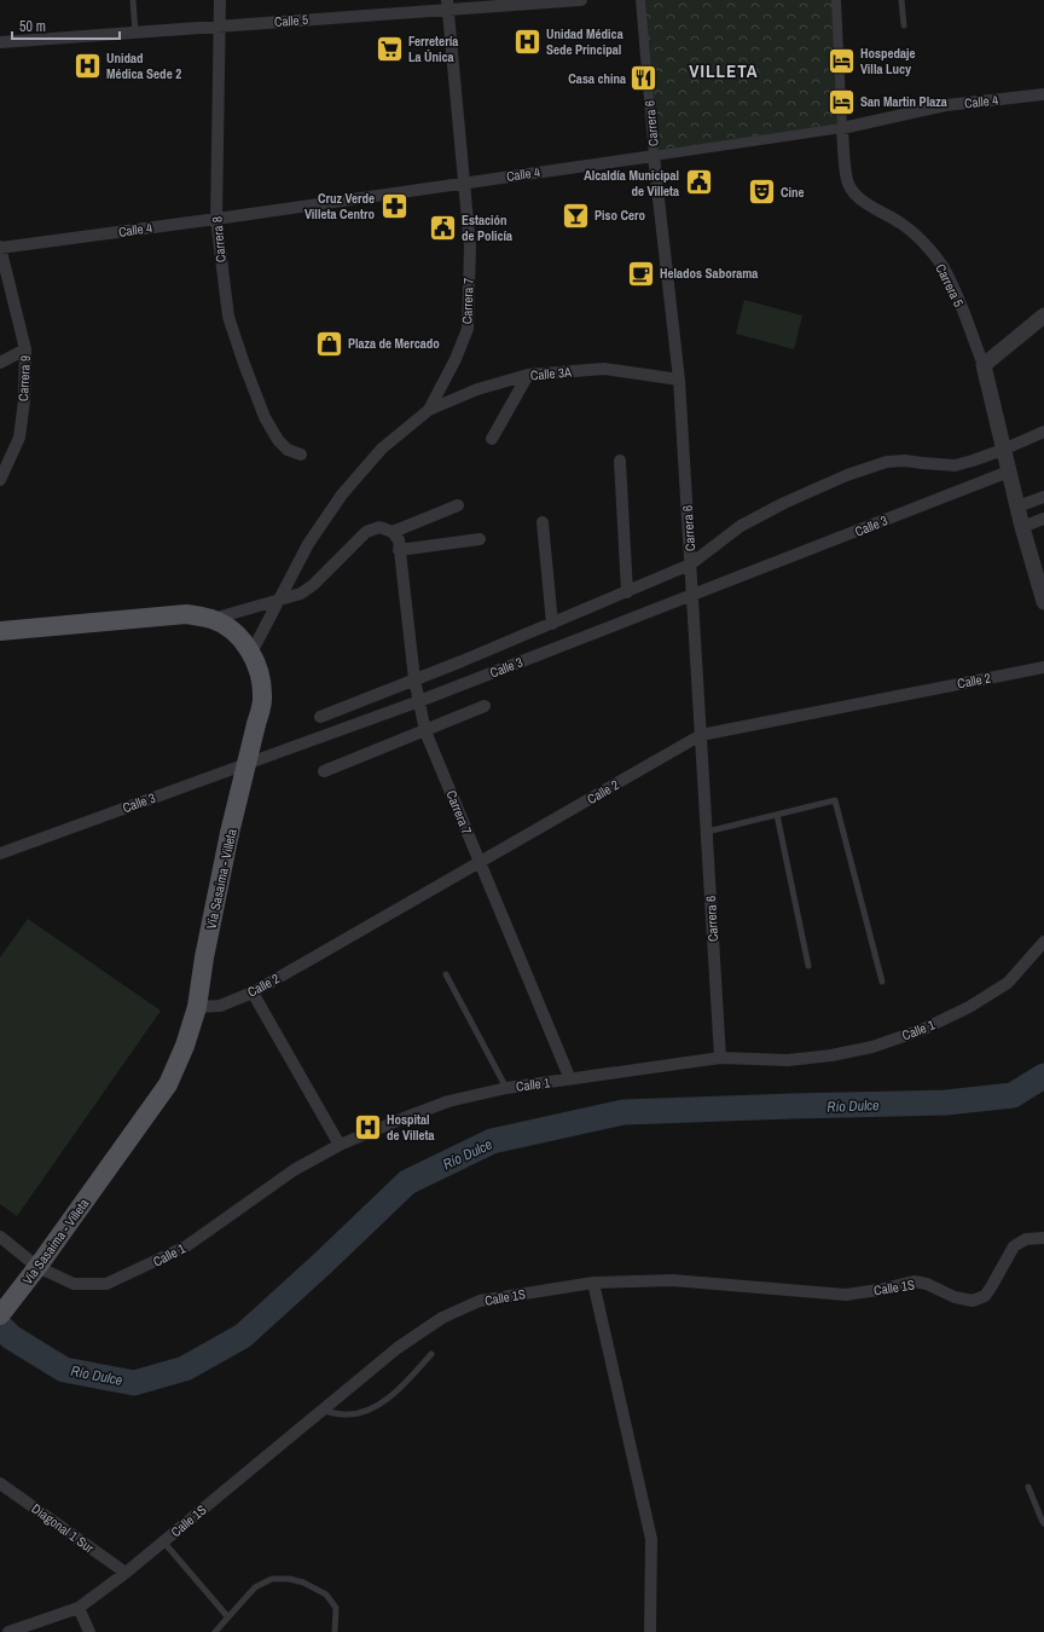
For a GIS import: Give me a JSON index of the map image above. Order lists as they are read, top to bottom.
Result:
{
  "streets": {
    "main road": ["Vía Sasaima - Villeta"],
    "street": [
      "Calle 5",
      "Calle 4",
      "Carrera 6",
      "Carrera 8",
      "Carrera 5",
      "Carrera 7",
      "Calle 3A",
      "Carrera 9",
      "Calle 3",
      "Calle 2",
      "Calle 1",
      "Calle 1S",
      "Diagonal 1 Sur"
    ]
  },
  "crossings": [
    ["Calle 5", "Carrera 8"],
    ["Calle 5", "Carrera 7"],
    ["Calle 4", "Carrera 6"],
    ["Calle 4", "Carrera 8"],
    ["Calle 4", "Carrera 5"],
    ["Calle 4", "Carrera 7"],
    ["Calle 4", "Carrera 9"],
    ["Carrera 6", "Calle 3A"],
    ["Carrera 6", "Calle 3"],
    ["Carrera 6", "Calle 2"],
    ["Carrera 6", "Calle 1"],
    ["Carrera 5", "Calle 3"],
    ["Carrera 7", "Calle 3A"],
    ["Carrera 7", "Calle 3"],
    ["Carrera 7", "Calle 2"],
    ["Carrera 7", "Vía Sasaima - Villeta"],
    ["Carrera 7", "Calle 1"],
    ["Calle 2", "Vía Sasaima - Villeta"],
    ["Vía Sasaima - Villeta", "Calle 1"],
    ["Calle 1S", "Diagonal 1 Sur"]
  ],
  "districts": ["VILLETA"],
  "water": ["Río Dulce"],
  "places": {
    "hospital": ["Unidad Médica Sede Principal", "Unidad Médica Sede 2", "Hospital de Villeta"],
    "supermarket": ["Ferretería La Única"],
    "hotel": ["Hospedaje Villa Lucy", "San Martin Plaza"],
    "restaurant": ["Casa china"],
    "public building": ["Alcaldía Municipal de Villeta", "Estación de Policía"],
    "theatre": ["Cine"],
    "pharmacy": ["Cruz Verde Villeta Centro"],
    "bar": ["Piso Cero"],
    "cafe": ["Helados Saborama"],
    "shop": ["Plaza de Mercado"]
  },
  "scale_bar": "50 m"
}
